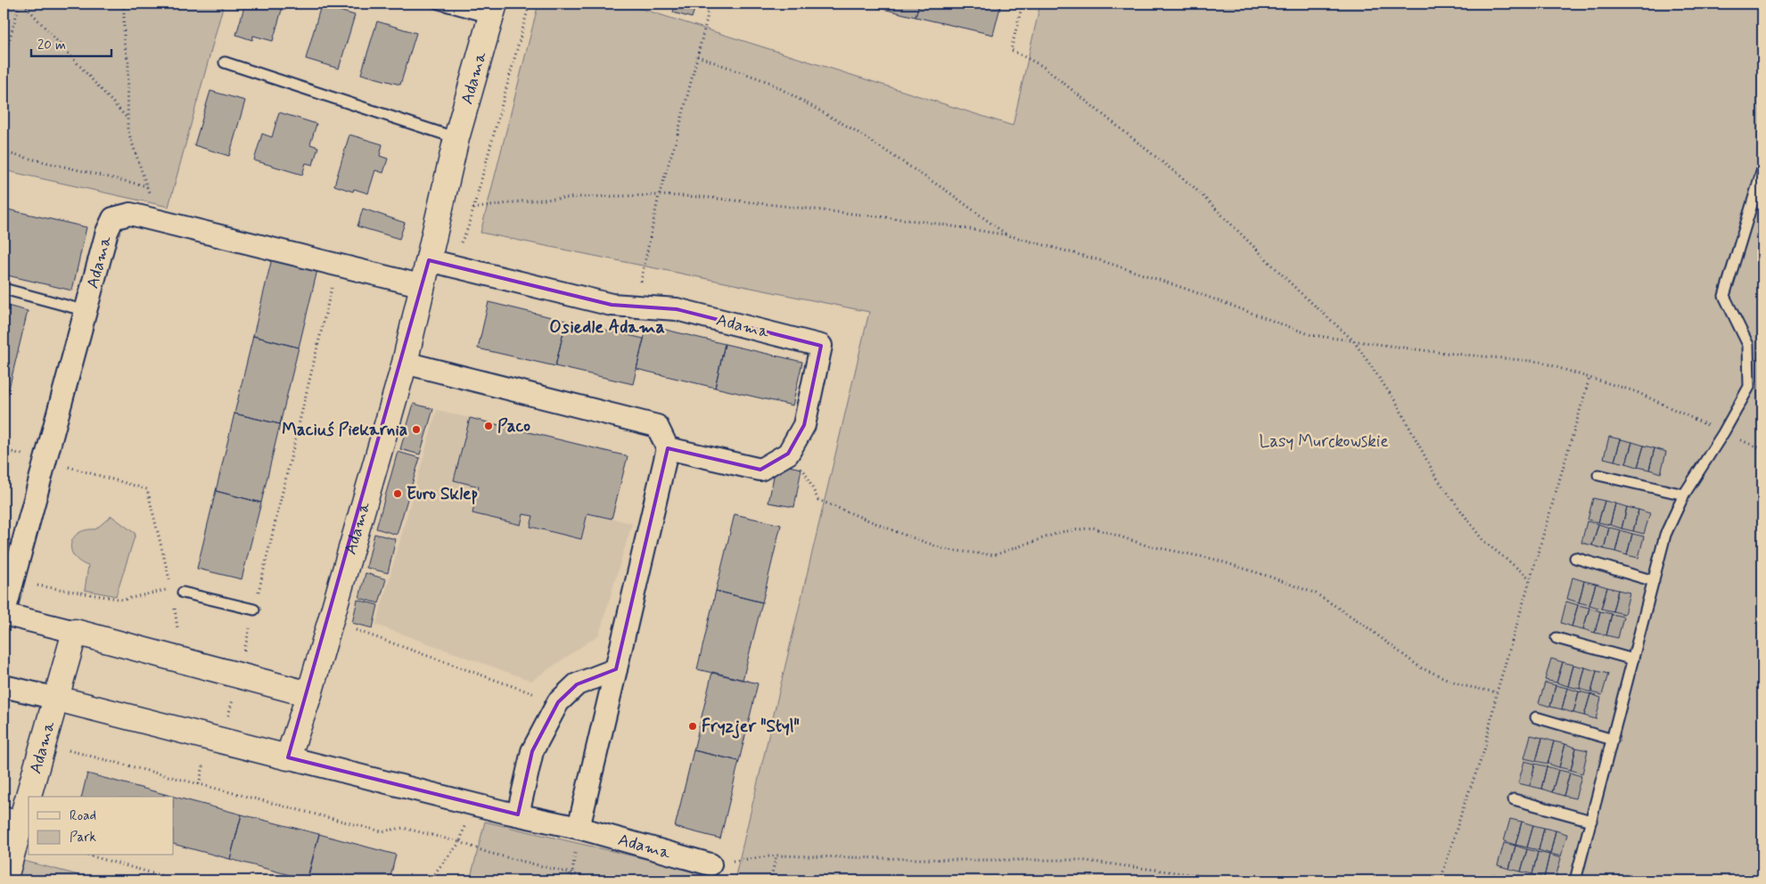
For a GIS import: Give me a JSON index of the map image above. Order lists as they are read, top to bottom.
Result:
{
  "streets": {
    "street": ["Adama"]
  },
  "districts": ["Osiedle Adama"],
  "parks": ["Lasy Murckowskie"],
  "places": [
    "Paco",
    "Maciuś Piekarnia",
    "Euro Sklep",
    "Fryzjer \"Styl\""
  ],
  "legend": ["Road", "Park"],
  "scale_bar": "20 m"
}
